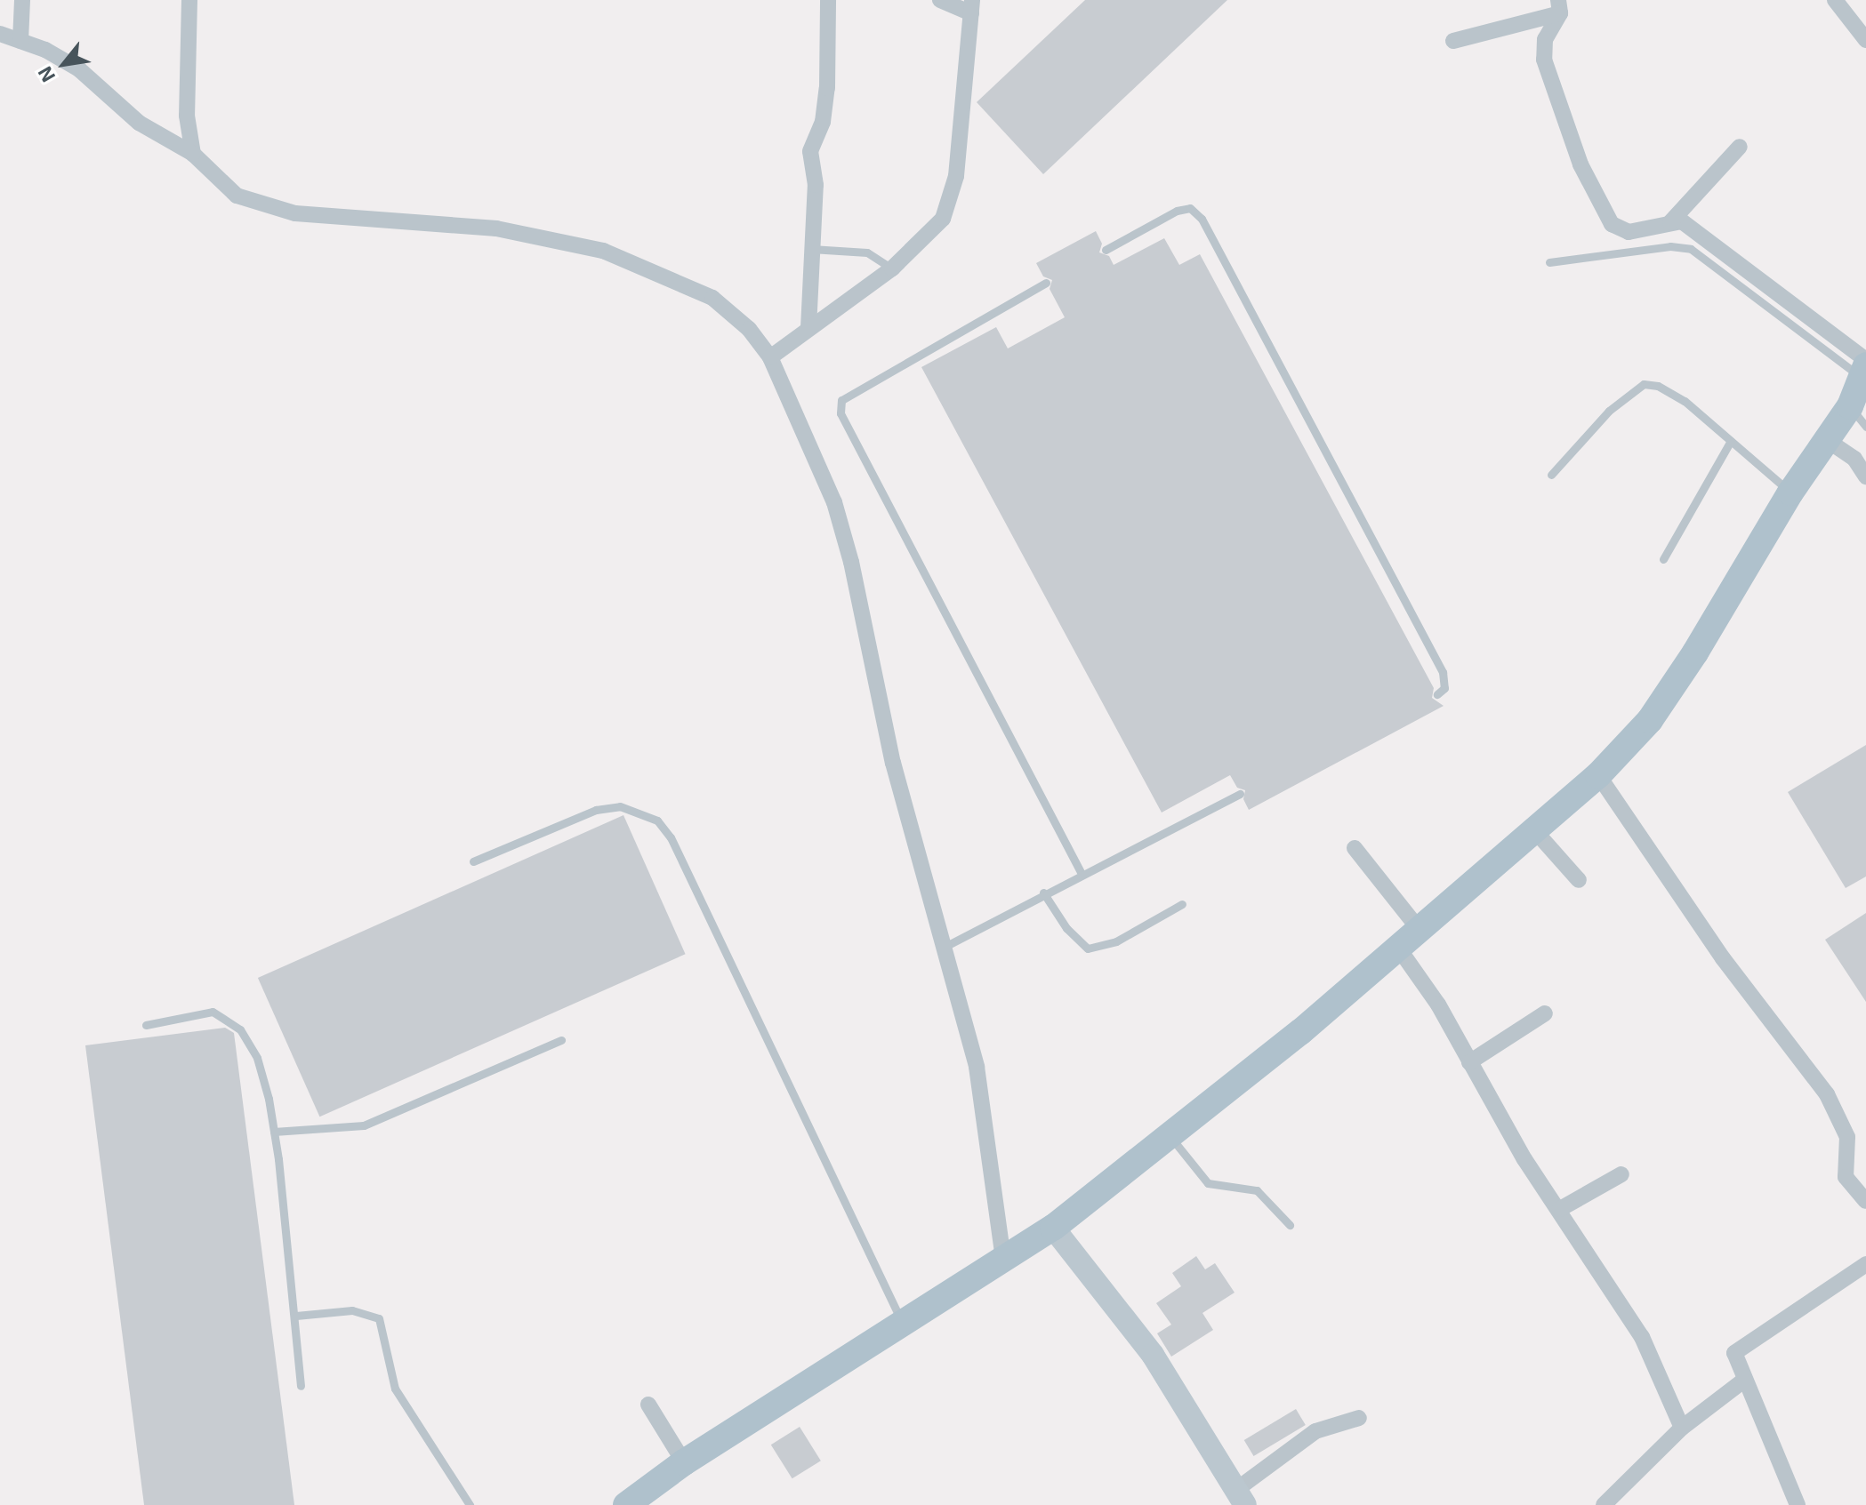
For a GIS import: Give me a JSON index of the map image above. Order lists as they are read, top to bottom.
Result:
{
  "north": "bottom left"
}
